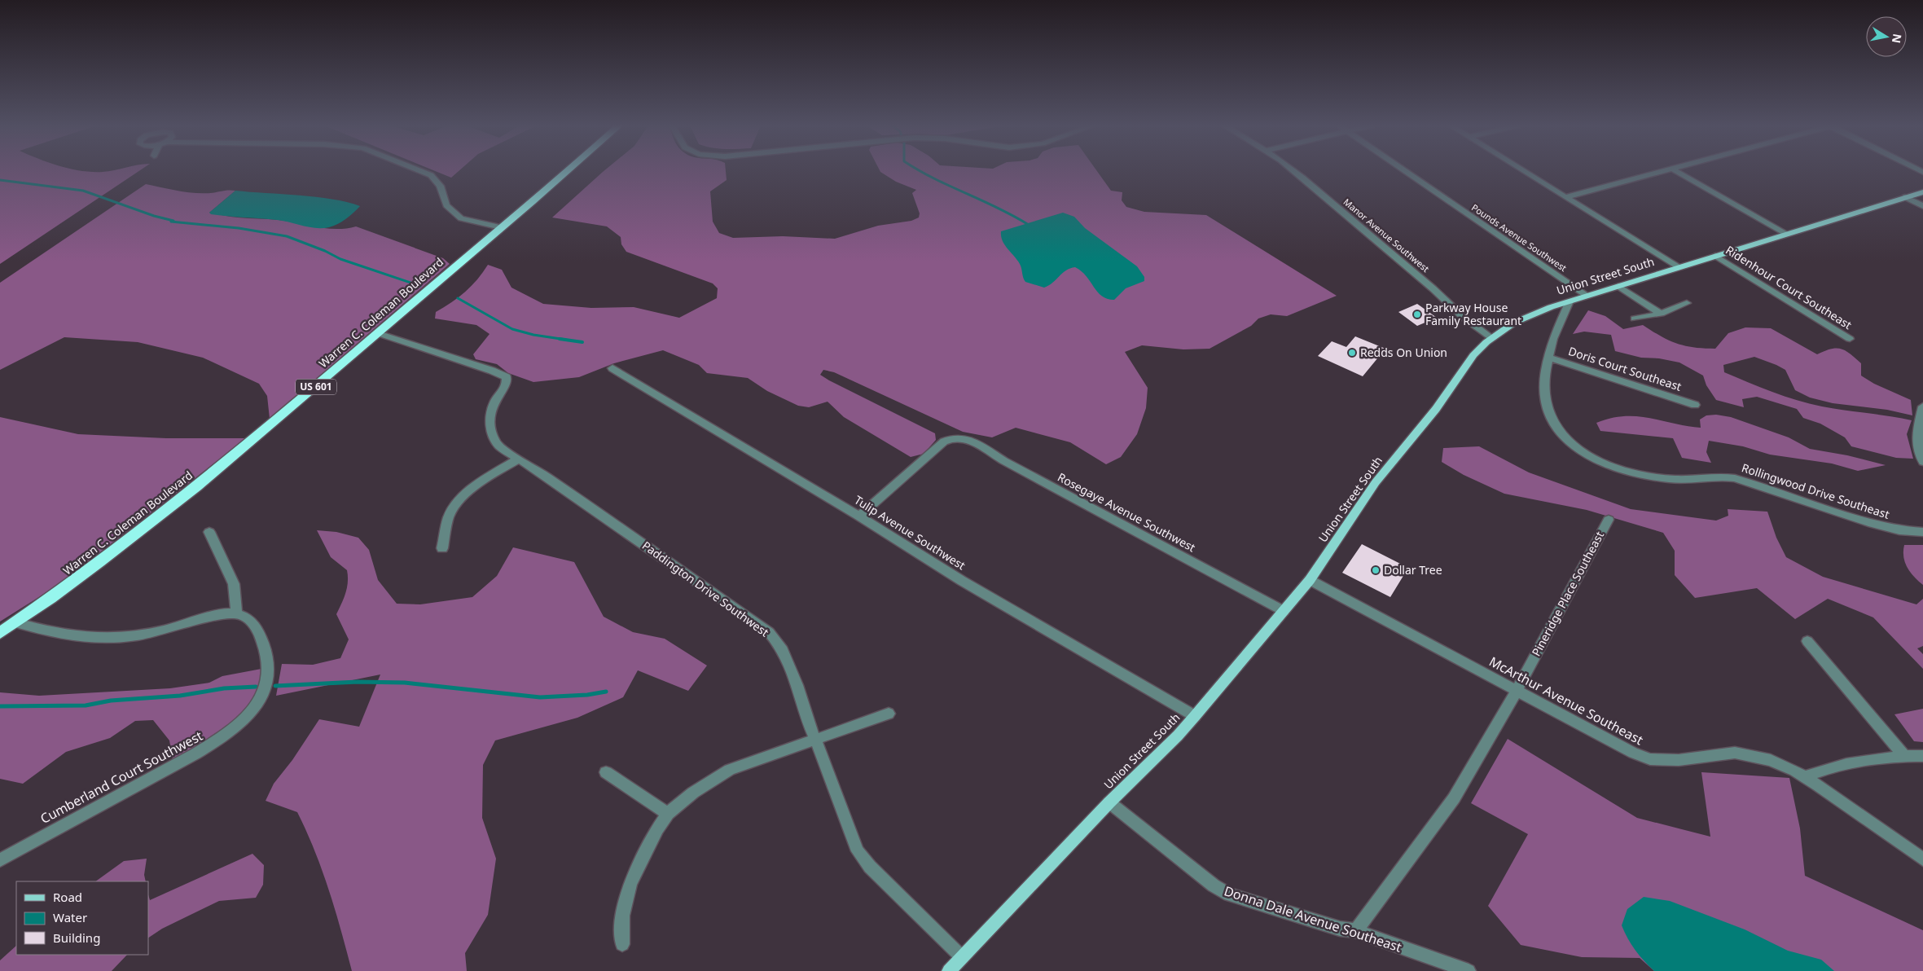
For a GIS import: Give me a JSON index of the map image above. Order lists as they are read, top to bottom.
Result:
{
  "streets": {
    "highway": ["Warren C. Coleman Boulevard", "US 601"],
    "main road": ["Union Street South"],
    "street": [
      "Manor Avenue Southwest",
      "Pounds Avenue Southwest",
      "Ridenhour Court Southeast",
      "Doris Court Southeast",
      "Rollingwood Drive Southeast",
      "Rosegaye Avenue Southwest",
      "Tulip Avenue Southwest",
      "Paddington Drive Southwest",
      "Pineridge Place Southeast",
      "McArthur Avenue Southeast",
      "Cumberland Court Southwest",
      "Donna Dale Avenue Southeast"
    ]
  },
  "crossings": [
    ["Manor Avenue Southwest", "Union Street South"],
    ["Pounds Avenue Southwest", "Union Street South"],
    ["Union Street South", "Ridenhour Court Southeast"],
    ["Union Street South", "Rollingwood Drive Southeast"],
    ["Union Street South", "Rosegaye Avenue Southwest"],
    ["Union Street South", "Tulip Avenue Southwest"],
    ["Union Street South", "Paddington Drive Southwest"],
    ["Union Street South", "McArthur Avenue Southeast"],
    ["Union Street South", "Donna Dale Avenue Southeast"],
    ["Warren C. Coleman Boulevard", "Paddington Drive Southwest"],
    ["Doris Court Southeast", "Rollingwood Drive Southeast"],
    ["Rosegaye Avenue Southwest", "Tulip Avenue Southwest"],
    ["Pineridge Place Southeast", "McArthur Avenue Southeast"],
    ["Pineridge Place Southeast", "Donna Dale Avenue Southeast"]
  ],
  "places": ["Parkway House Family Restaurant", "Redds On Union", "Dollar Tree"],
  "legend": ["Road", "Water", "Building"],
  "north": "right"
}
